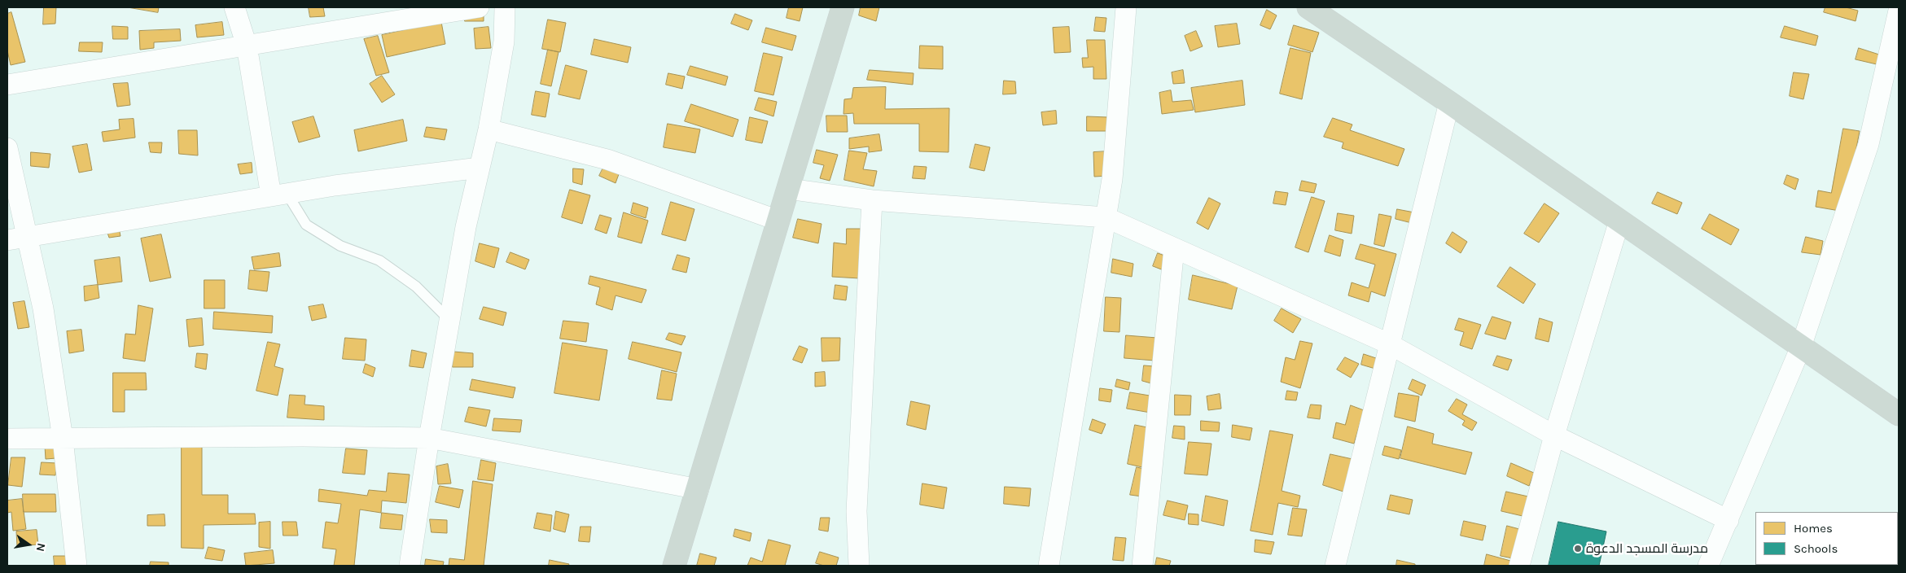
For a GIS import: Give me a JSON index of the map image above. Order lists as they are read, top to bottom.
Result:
{
  "places": ["مدرسة المسجد الدعوة"],
  "legend": ["Homes", "Schools"],
  "north": "right"
}
